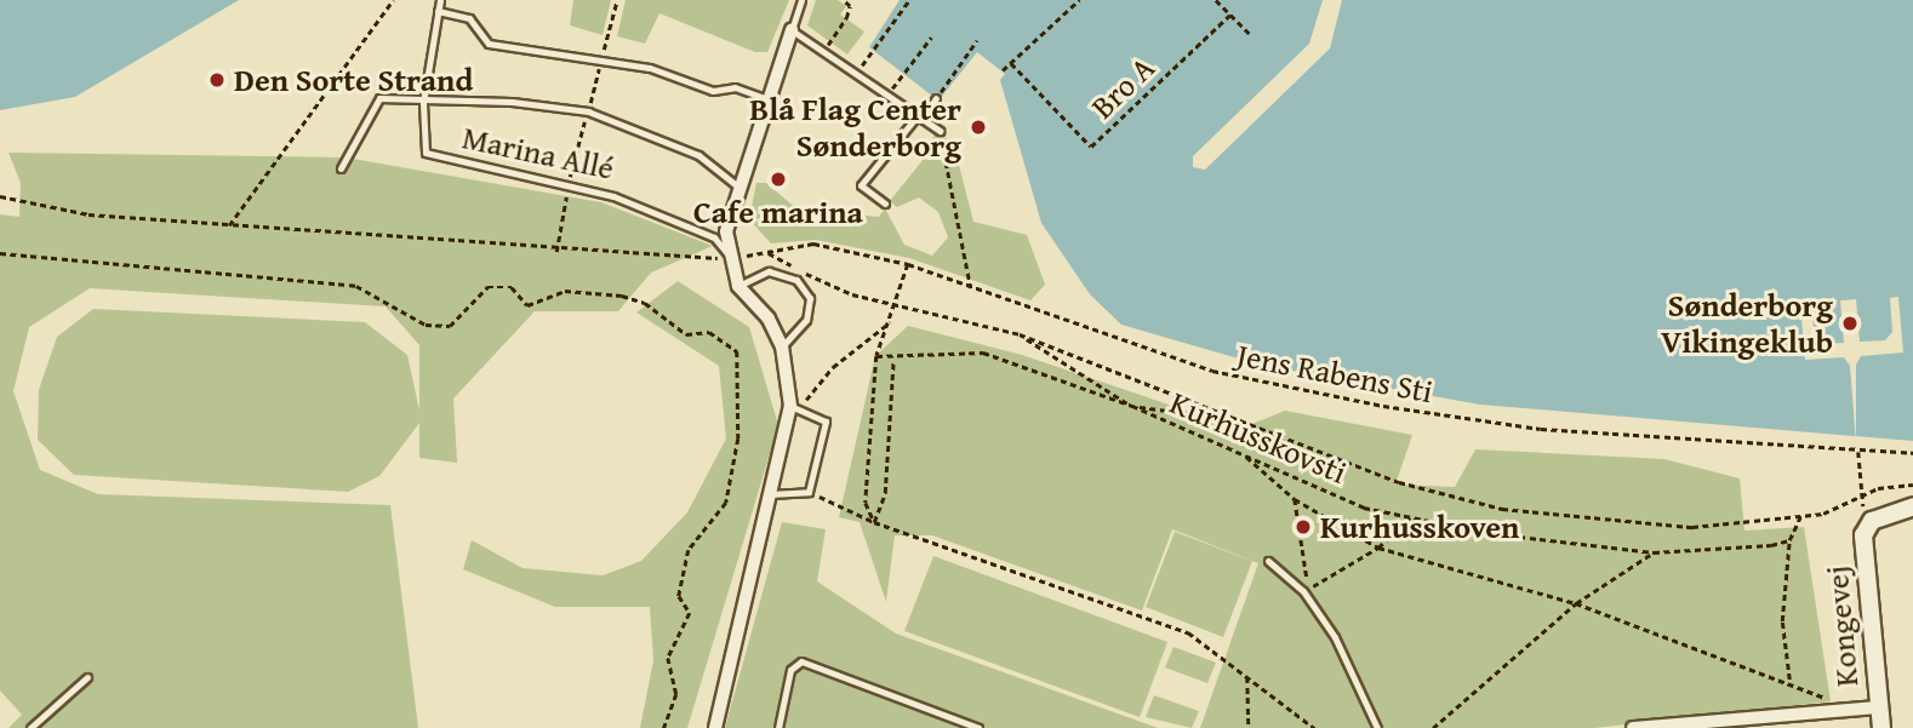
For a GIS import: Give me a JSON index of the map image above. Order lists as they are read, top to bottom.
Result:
{
  "streets": {
    "street": ["Kongevej"],
    "lane": ["Marina Allé"],
    "path": ["Bro A", "Jens Rabens Sti", "Kurhusskovsti"]
  },
  "crossings": [
    ["Marina Allé", "Jens Rabens Sti"]
  ],
  "places": [
    "Den Sorte Strand",
    "Blå Flag Center Sønderborg",
    "Cafe marina",
    "Sønderborg Vikingeklub",
    "Kurhusskoven"
  ]
}
